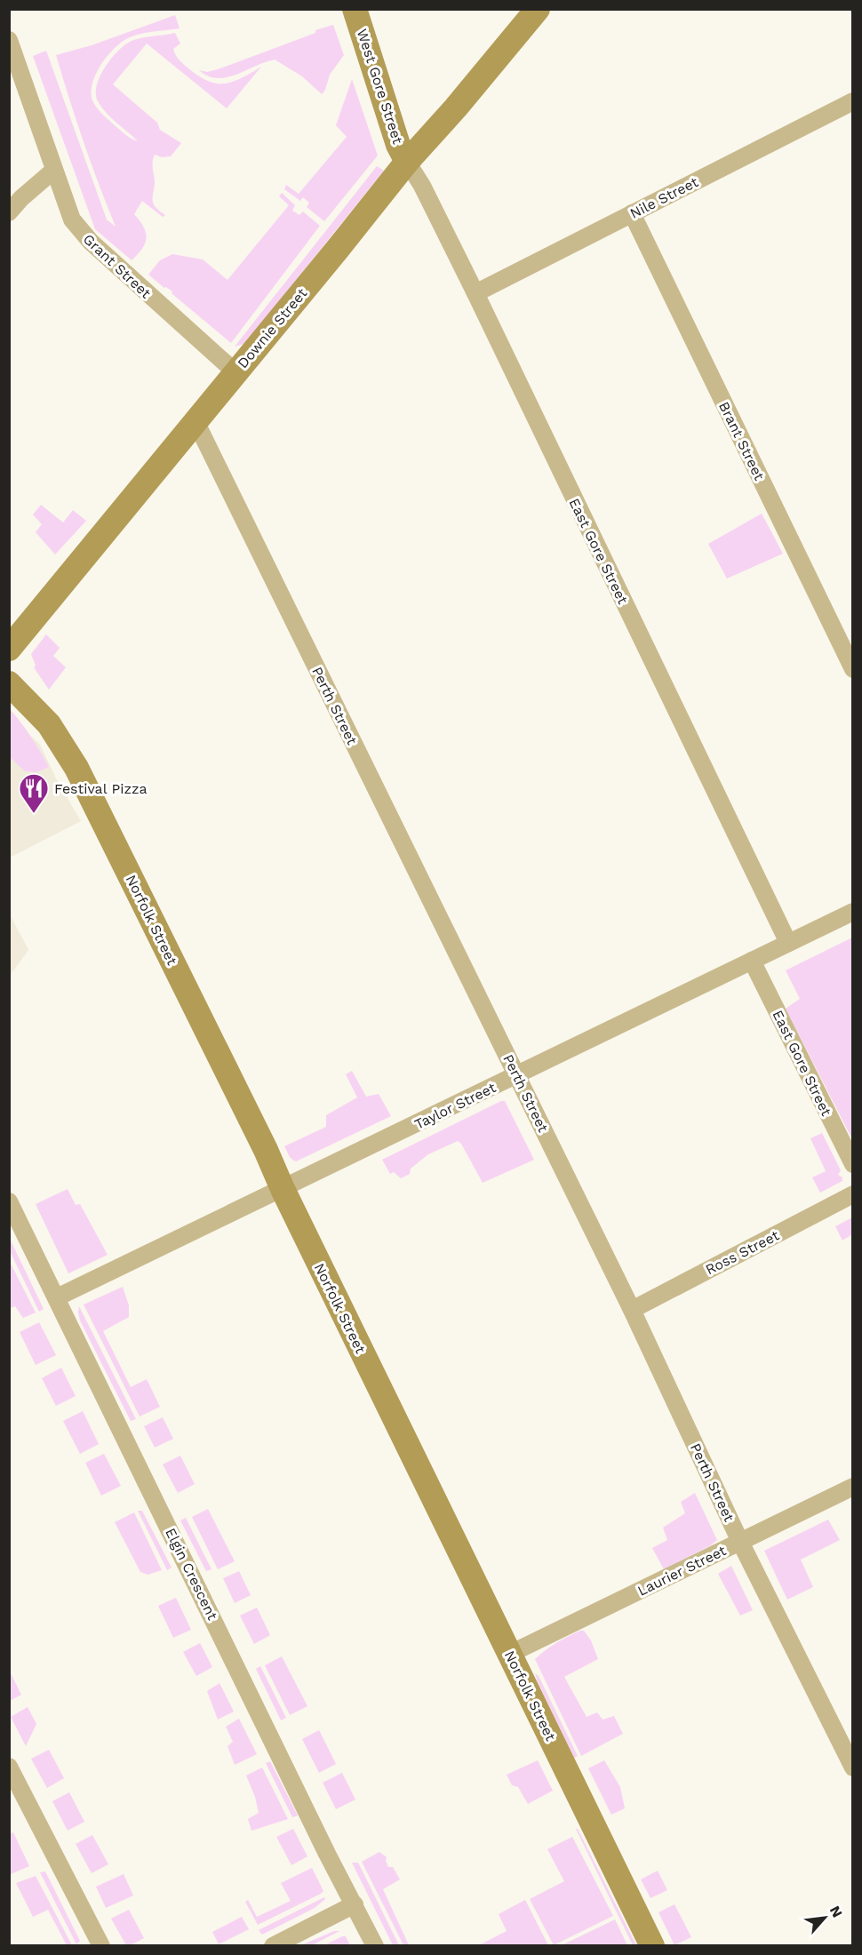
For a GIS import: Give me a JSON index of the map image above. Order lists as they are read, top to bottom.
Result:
{
  "streets": {
    "street": [
      "West Gore Street",
      "Nile Street",
      "Grant Street",
      "Downie Street",
      "Brant Street",
      "East Gore Street",
      "Perth Street",
      "Norfolk Street",
      "Taylor Street",
      "Ross Street",
      "Laurier Street",
      "Elgin Crescent"
    ]
  },
  "crossings": [
    ["West Gore Street", "Downie Street"],
    ["West Gore Street", "East Gore Street"],
    ["Nile Street", "Brant Street"],
    ["Nile Street", "East Gore Street"],
    ["Grant Street", "Downie Street"],
    ["Downie Street", "East Gore Street"],
    ["Downie Street", "Perth Street"],
    ["East Gore Street", "Taylor Street"],
    ["Perth Street", "Taylor Street"],
    ["Perth Street", "Ross Street"],
    ["Perth Street", "Laurier Street"],
    ["Norfolk Street", "Taylor Street"],
    ["Norfolk Street", "Laurier Street"],
    ["Taylor Street", "Elgin Crescent"]
  ],
  "places": {
    "restaurant": ["Festival Pizza"]
  },
  "north": "top right"
}
